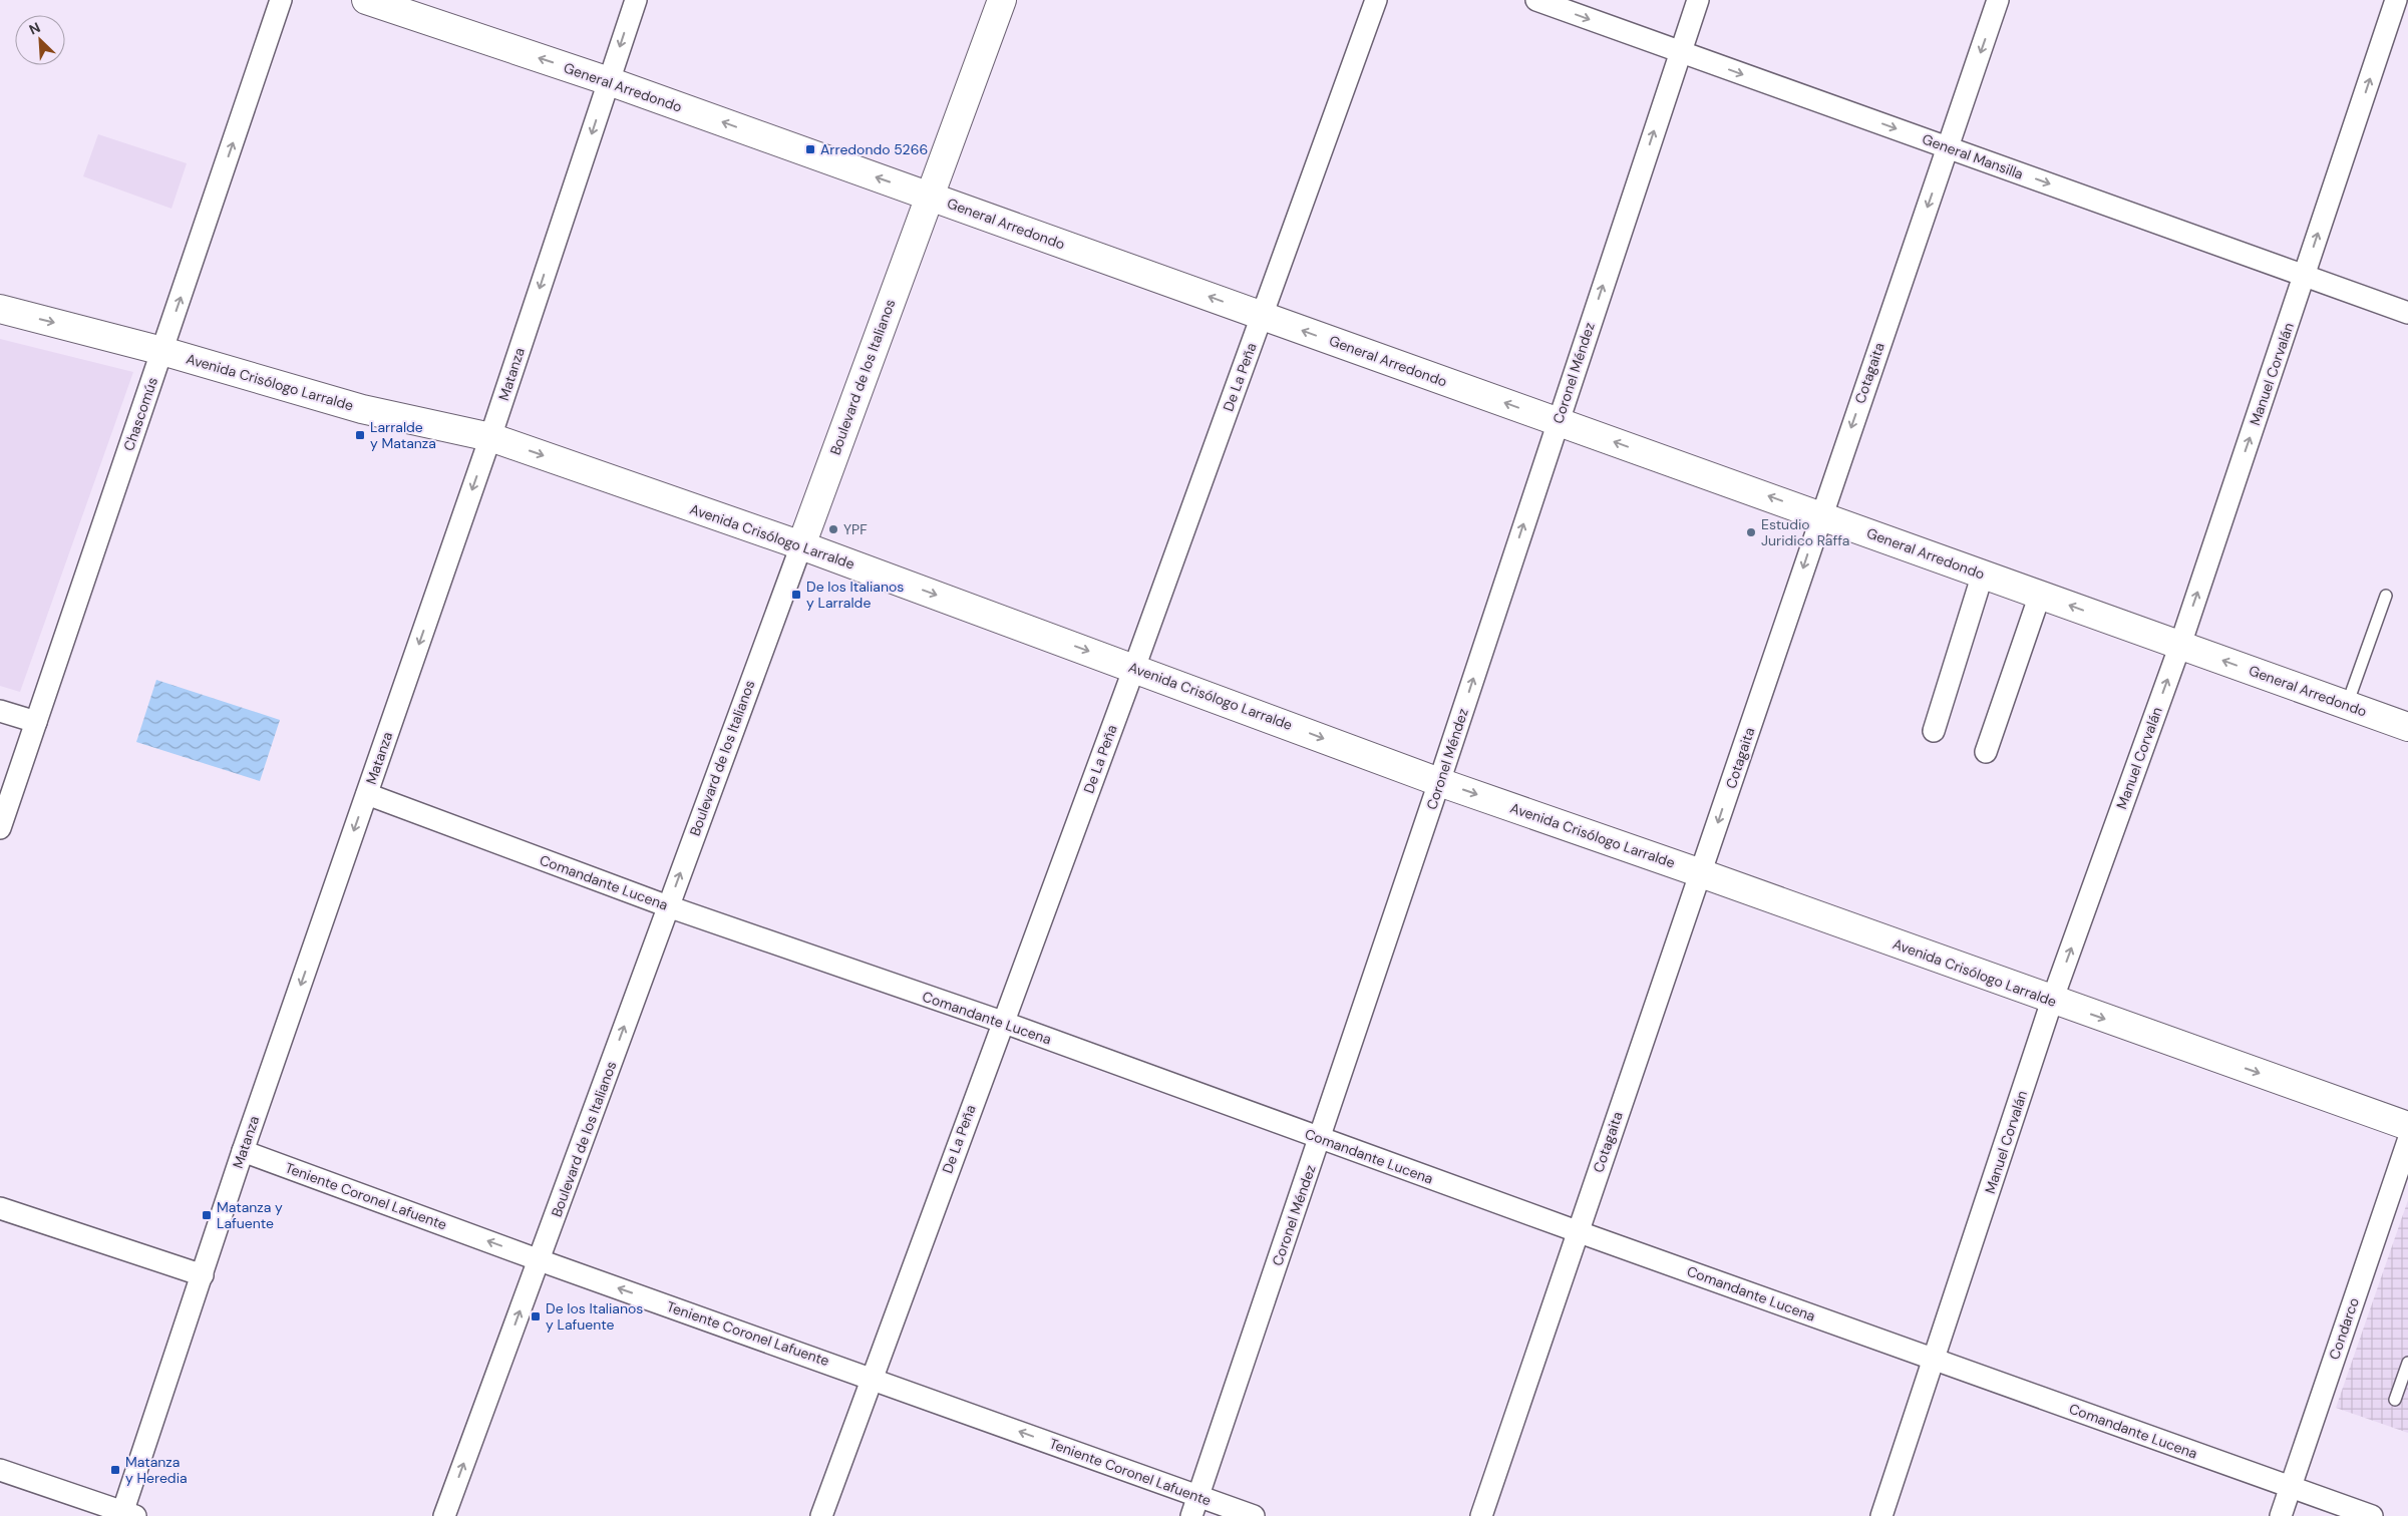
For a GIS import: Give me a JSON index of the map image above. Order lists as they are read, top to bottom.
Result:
{
  "streets": {
    "street": [
      "General Arredondo",
      "General Mansilla",
      "Coronel Méndez",
      "Cotagaita",
      "Matanza",
      "Manuel Corvalán",
      "Boulevard de los Italianos",
      "De La Peña",
      "Avenida Crisólogo Larralde",
      "Chascomús",
      "Comandante Lucena",
      "Teniente Coronel Lafuente",
      "Condarco"
    ]
  },
  "crossings": [
    ["General Arredondo", "Coronel Méndez"],
    ["General Arredondo", "Cotagaita"],
    ["General Arredondo", "Matanza"],
    ["General Arredondo", "Manuel Corvalán"],
    ["General Arredondo", "Boulevard de los Italianos"],
    ["General Arredondo", "De La Peña"],
    ["General Mansilla", "Coronel Méndez"],
    ["General Mansilla", "Cotagaita"],
    ["General Mansilla", "Manuel Corvalán"],
    ["Coronel Méndez", "Avenida Crisólogo Larralde"],
    ["Coronel Méndez", "Comandante Lucena"],
    ["Coronel Méndez", "Teniente Coronel Lafuente"],
    ["Cotagaita", "Avenida Crisólogo Larralde"],
    ["Cotagaita", "Comandante Lucena"],
    ["Matanza", "Avenida Crisólogo Larralde"],
    ["Matanza", "Comandante Lucena"],
    ["Matanza", "Teniente Coronel Lafuente"],
    ["Manuel Corvalán", "Avenida Crisólogo Larralde"],
    ["Manuel Corvalán", "Comandante Lucena"],
    ["Boulevard de los Italianos", "Avenida Crisólogo Larralde"],
    ["Boulevard de los Italianos", "Comandante Lucena"],
    ["Boulevard de los Italianos", "Teniente Coronel Lafuente"],
    ["De La Peña", "Avenida Crisólogo Larralde"],
    ["De La Peña", "Comandante Lucena"],
    ["De La Peña", "Teniente Coronel Lafuente"],
    ["Avenida Crisólogo Larralde", "Chascomús"],
    ["Comandante Lucena", "Condarco"]
  ],
  "one_way": [
    "General Arredondo",
    "General Mansilla",
    "Coronel Méndez",
    "Cotagaita",
    "Matanza",
    "Manuel Corvalán",
    "Boulevard de los Italianos",
    "Avenida Crisólogo Larralde",
    "Chascomús",
    "Teniente Coronel Lafuente"
  ],
  "places": {
    "transit": [
      "Arredondo 5266",
      "Larralde y Matanza",
      "De los Italianos y Larralde",
      "Matanza y Lafuente",
      "De los Italianos y Lafuente",
      "Matanza y Heredia"
    ],
    "other": ["YPF", "Estudio Juridico Raffa"]
  },
  "north": "top left"
}
